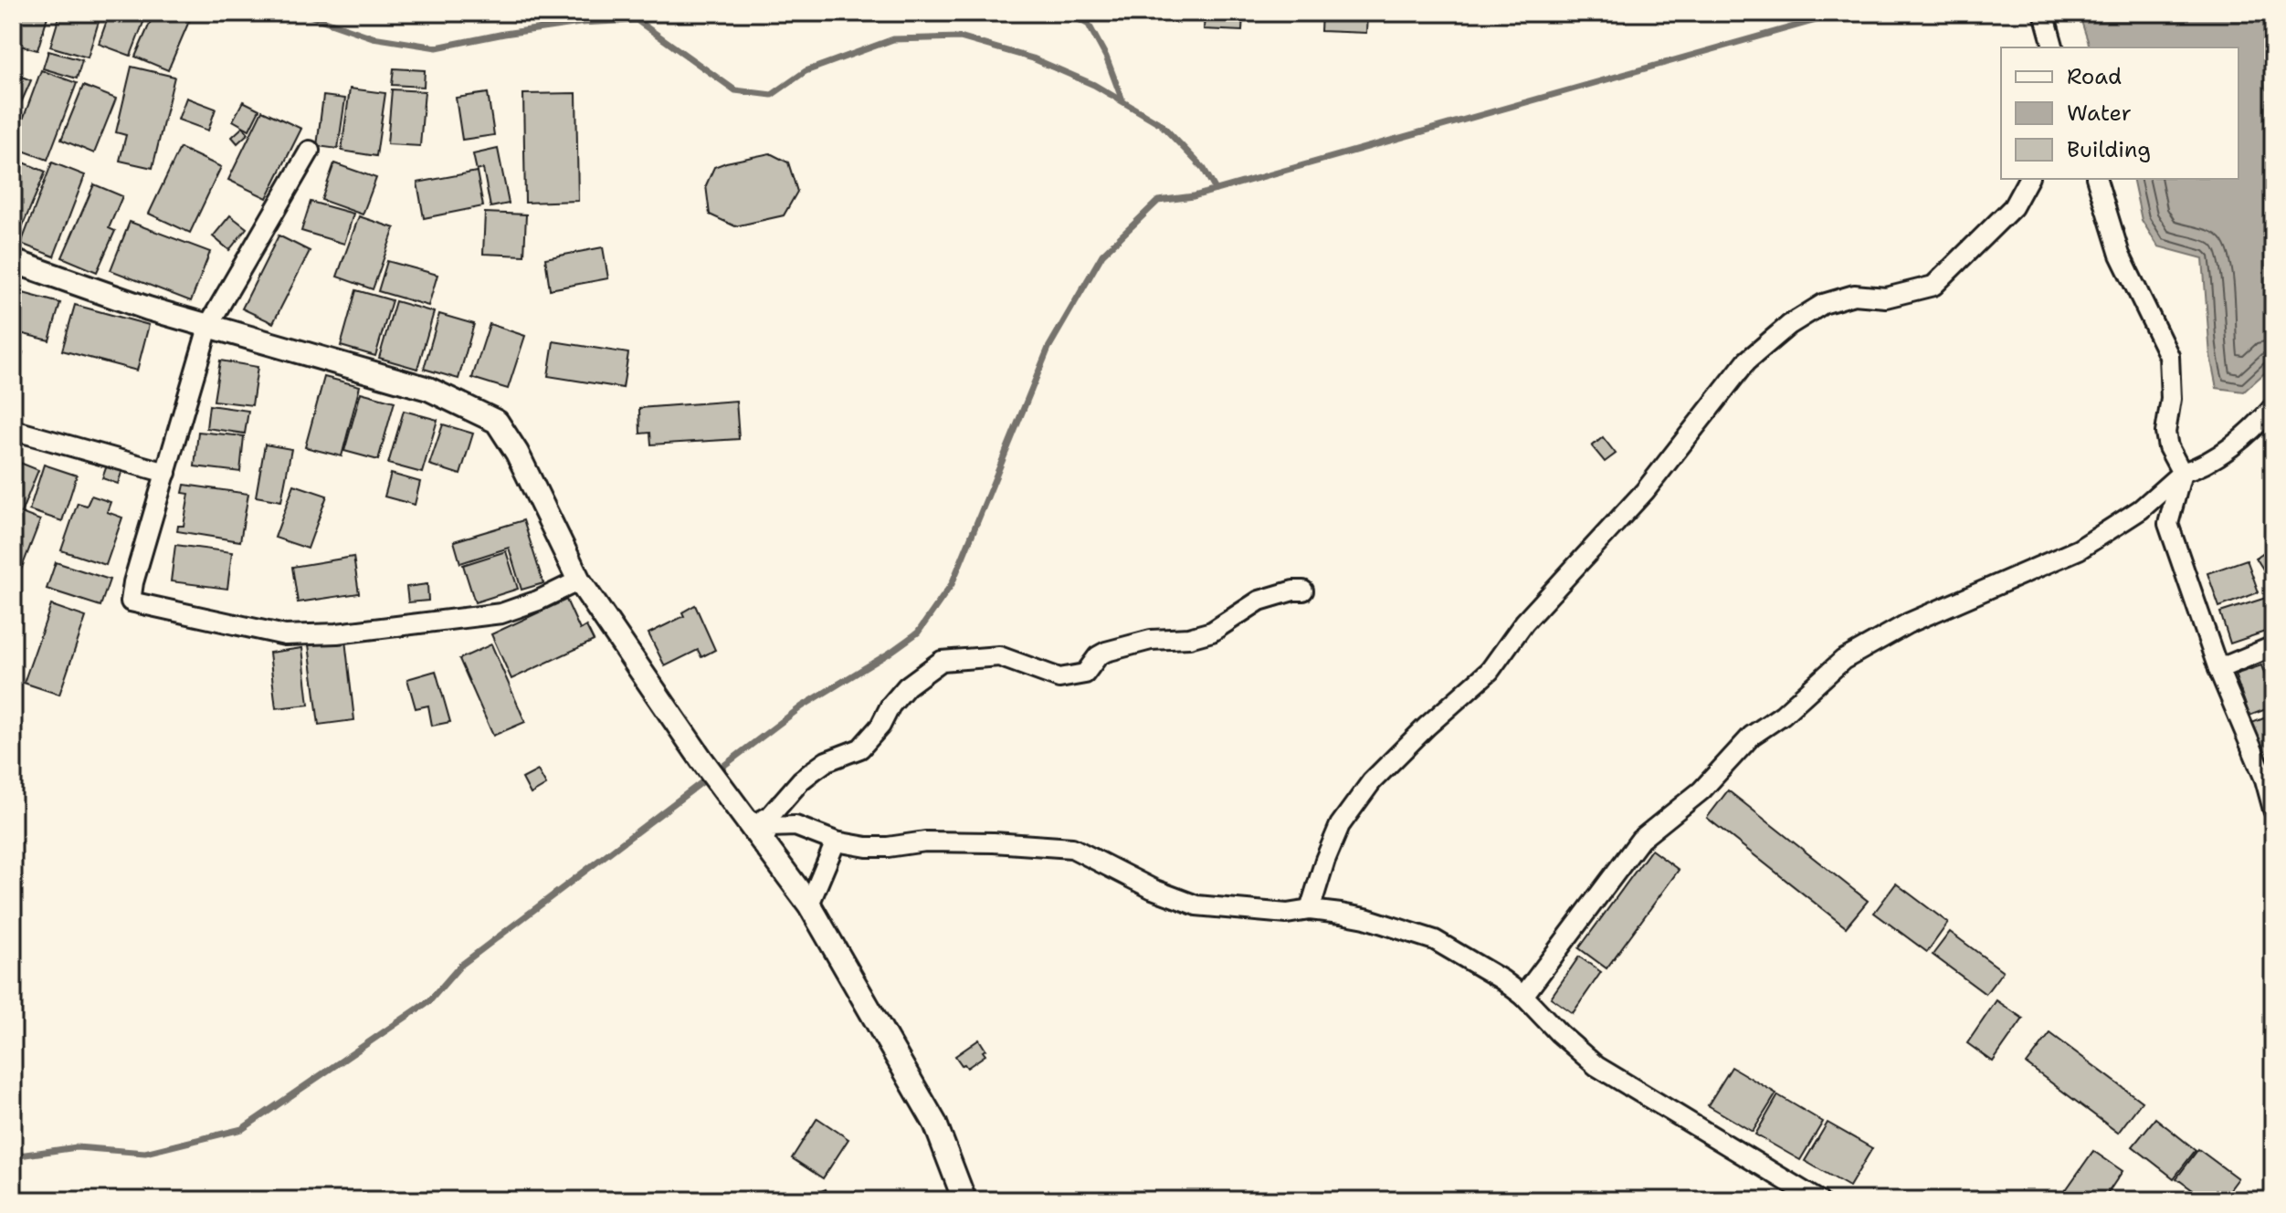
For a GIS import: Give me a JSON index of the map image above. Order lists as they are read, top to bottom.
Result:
{
  "legend": ["Road", "Water", "Building"]
}
